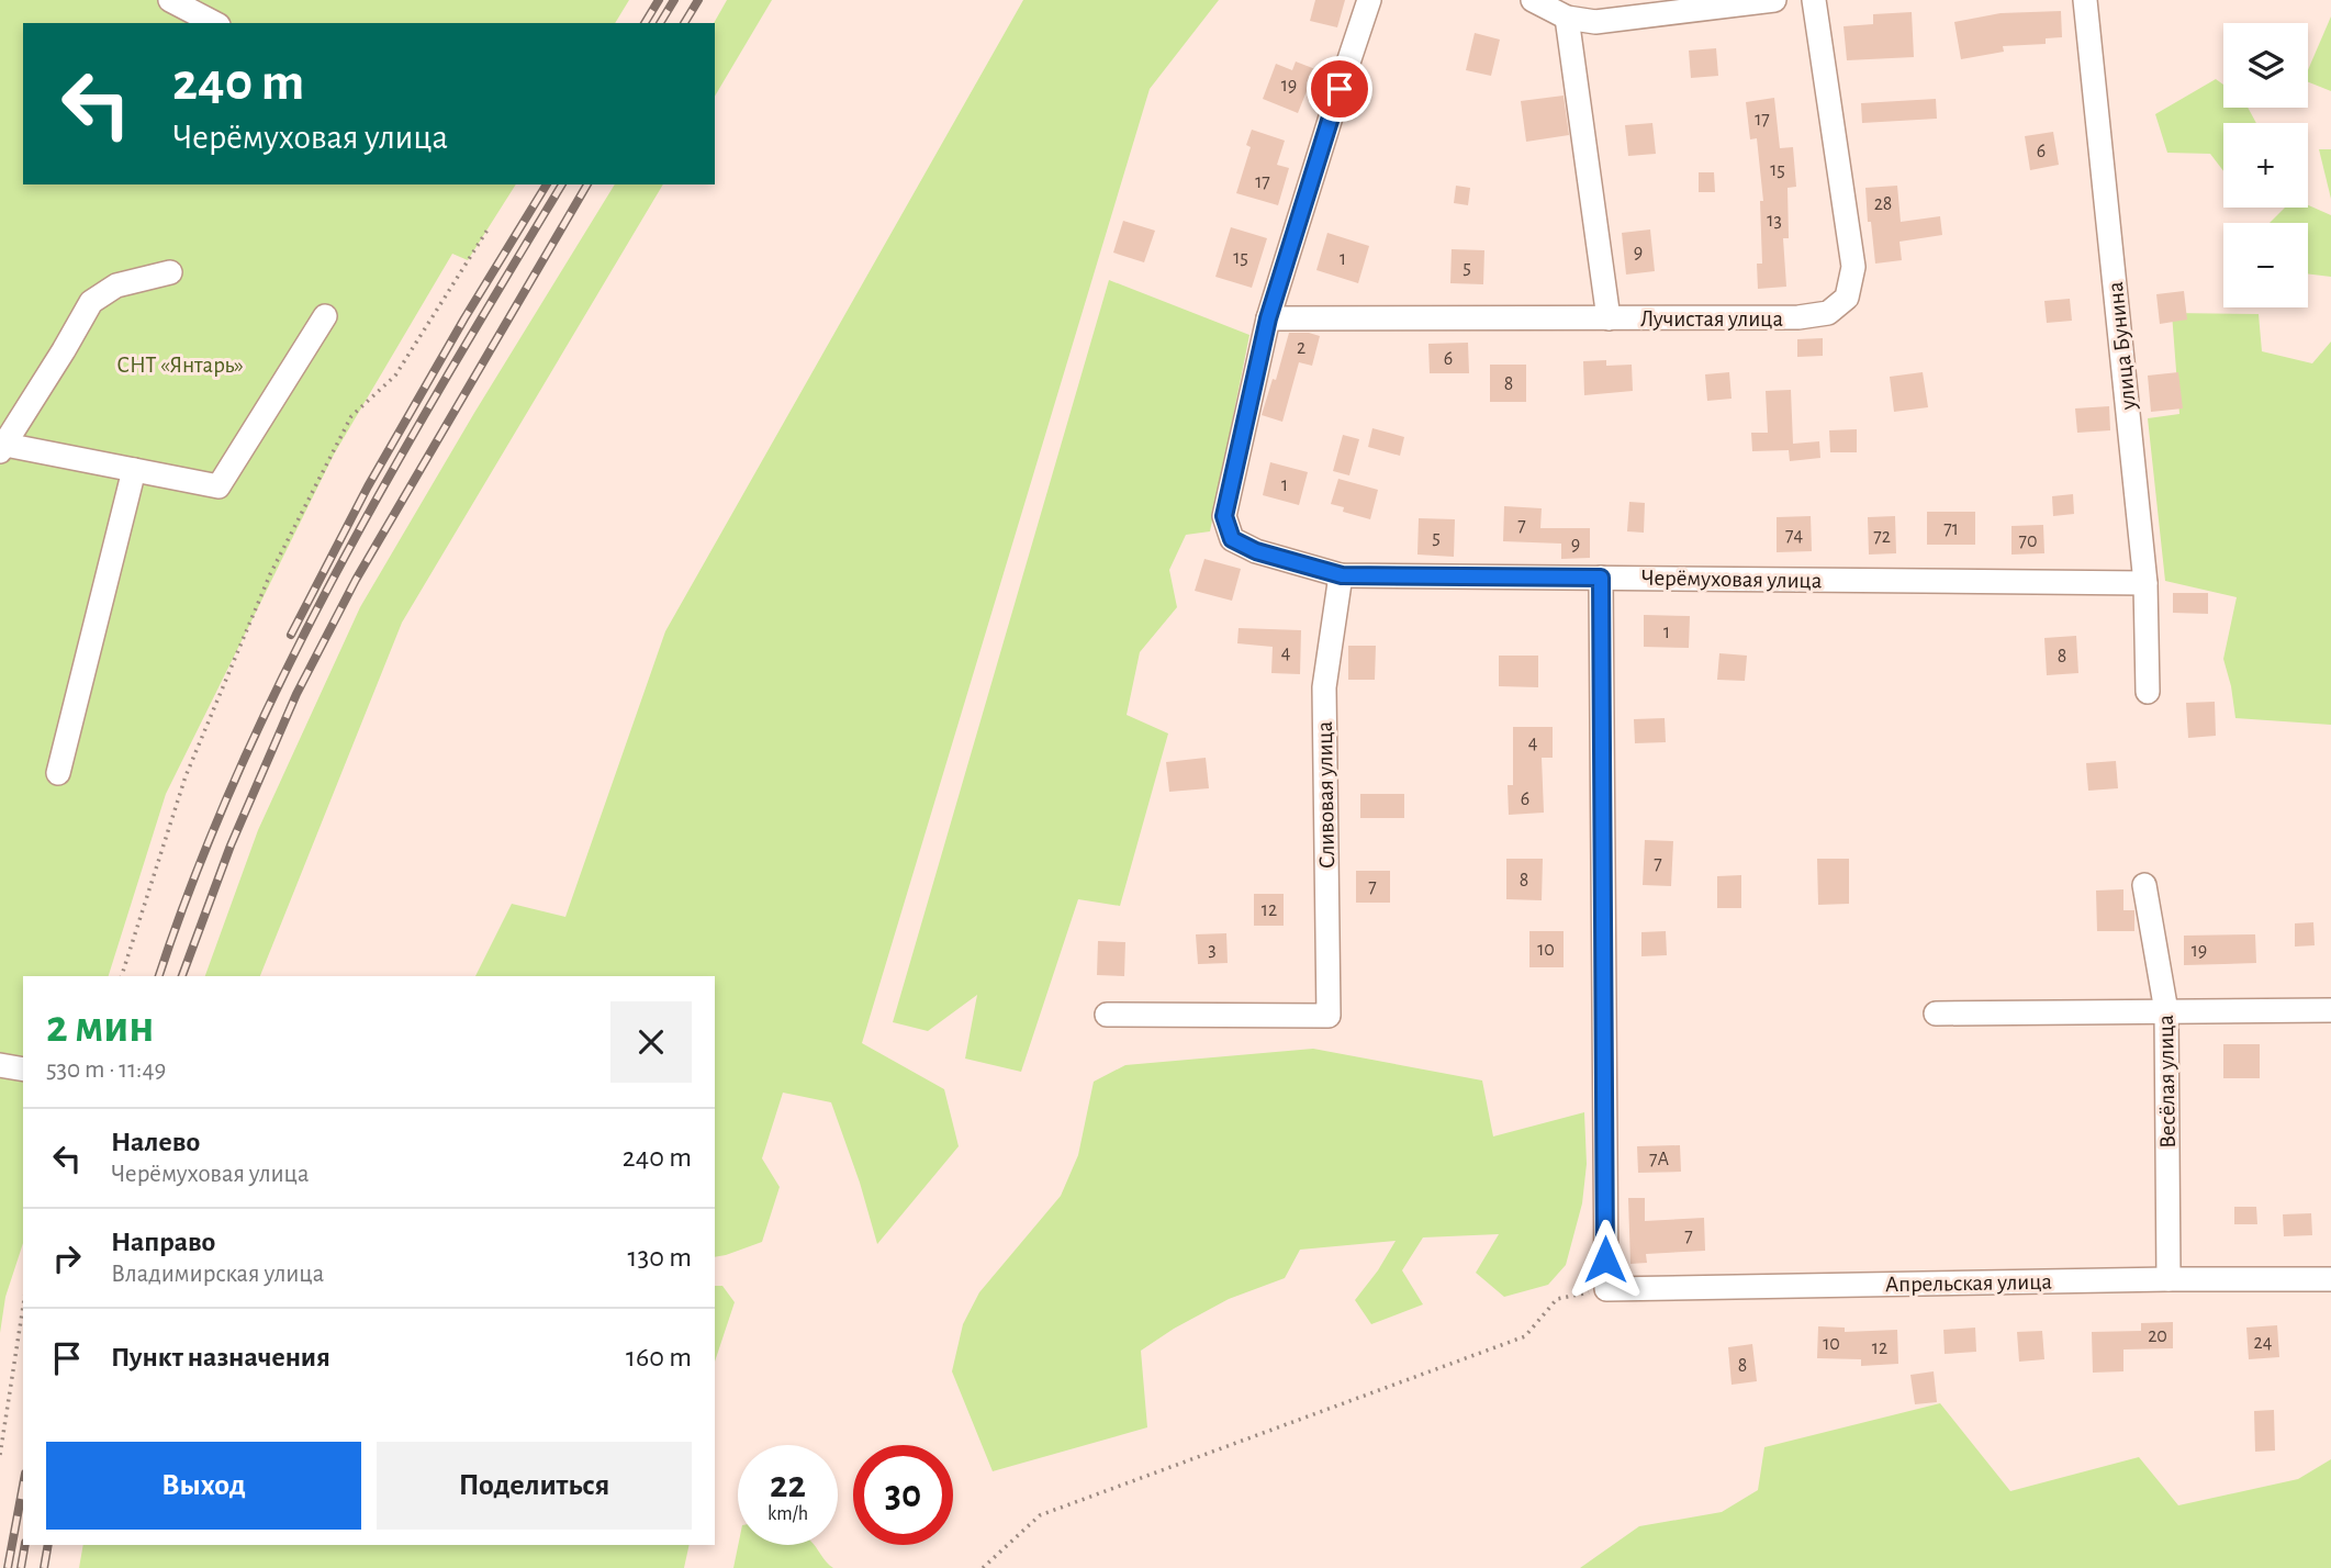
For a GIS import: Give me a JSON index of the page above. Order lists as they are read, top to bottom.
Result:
{
  "streets": {
    "street": [
      "Лучистая улица",
      "улица Бунина",
      "Черёмуховая улица",
      "Сливовая улица",
      "Весёлая улица",
      "Апрельская улица"
    ]
  },
  "crossings": [
    ["Лучистая улица", "Черёмуховая улица"],
    ["улица Бунина", "Черёмуховая улица"],
    ["Черёмуховая улица", "Сливовая улица"],
    ["Весёлая улица", "Апрельская улица"]
  ],
  "parks": ["СНТ «Янтарь»"],
  "house_numbers": [
    "19",
    "17",
    "6",
    "15",
    "17",
    "28",
    "13",
    "9",
    "15",
    "1",
    "5",
    "2",
    "6",
    "8",
    "1",
    "7",
    "71",
    "74",
    "72",
    "5",
    "70",
    "9",
    "1",
    "4",
    "8",
    "4",
    "6",
    "7",
    "8",
    "7",
    "12",
    "3",
    "10",
    "19",
    "7А",
    "7",
    "20",
    "24",
    "10",
    "12",
    "8"
  ],
  "page": {
    "map_buttons": ["+", "−"],
    "turn": ["240 m", "Черёмуховая улица"],
    "heading": ["2 мин", "530 m · 11:49"],
    "list": [
      {
        "name": "Налево",
        "note": "Черёмуховая улица",
        "value": "240 m"
      },
      {
        "name": "Направо",
        "note": "Владимирская улица",
        "value": "130 m"
      },
      {
        "name": "Пункт назначения",
        "value": "160 m"
      }
    ],
    "buttons": ["Выход", "Поделиться"],
    "speed": "22 km/h",
    "limit": "30"
  }
}
